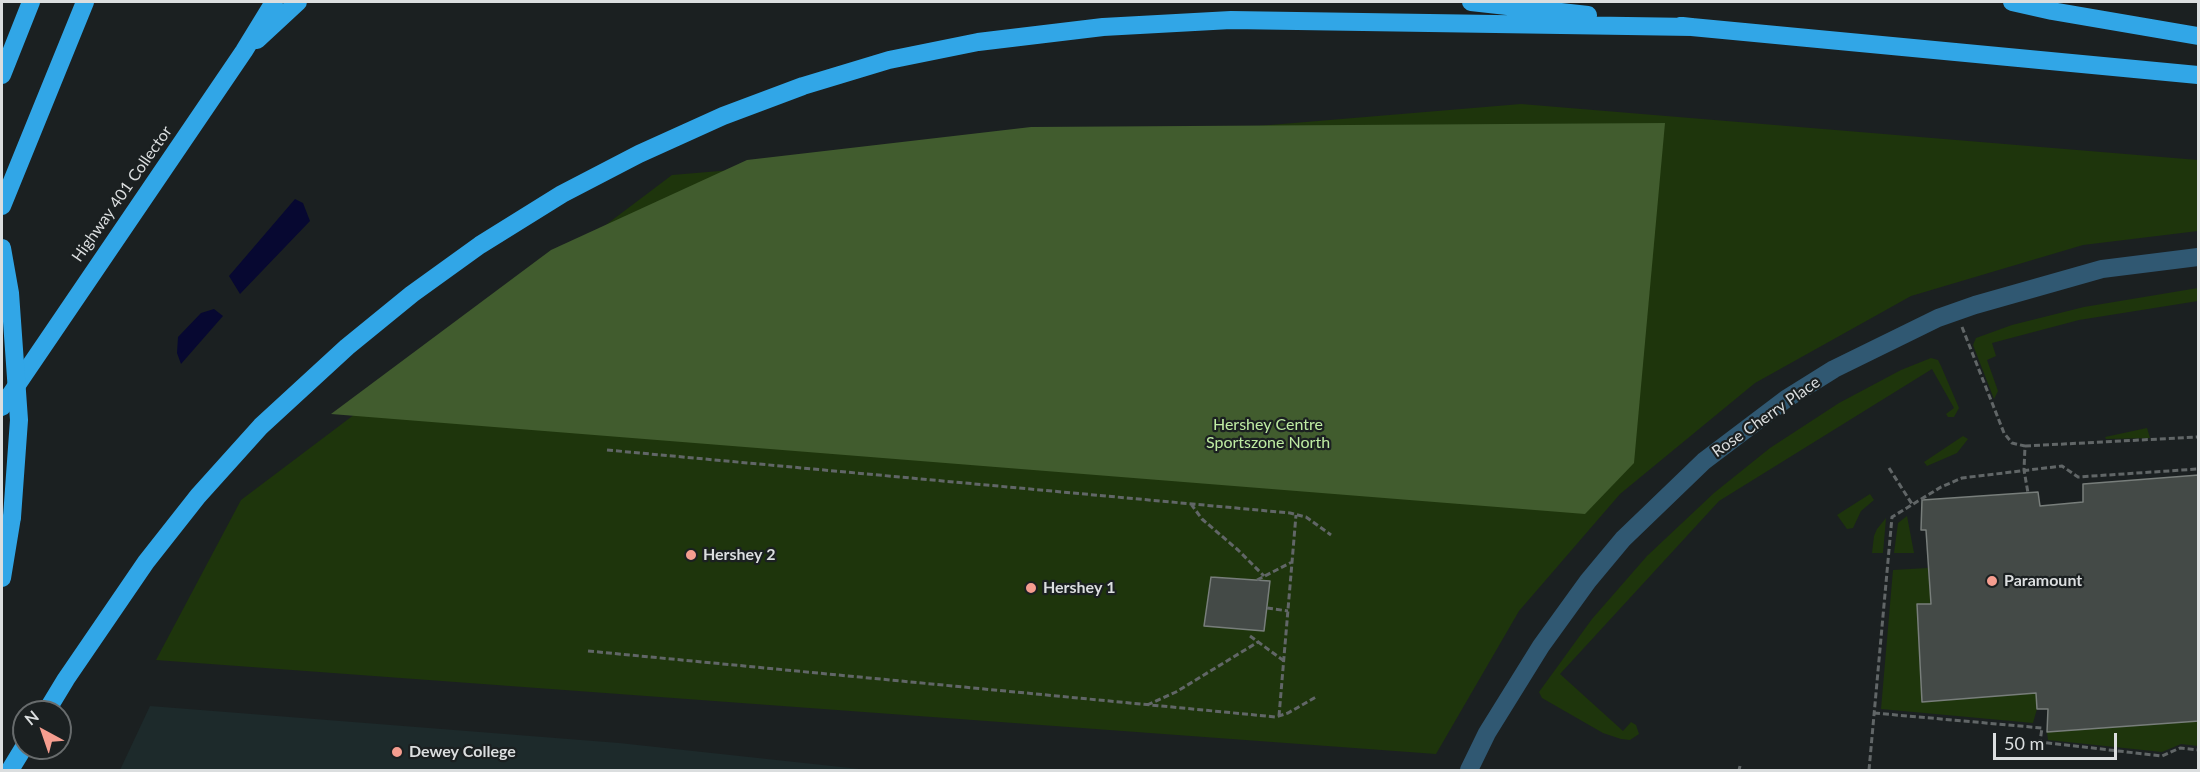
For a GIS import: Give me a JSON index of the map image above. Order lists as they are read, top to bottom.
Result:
{
  "streets": {
    "highway": ["Highway 401 Collector"],
    "street": ["Rose Cherry Place"]
  },
  "parks": ["Hershey Centre Sportszone North"],
  "places": [
    "Hershey 2",
    "Paramount",
    "Hershey 1",
    "Dewey College"
  ],
  "scale_bar": "50 m",
  "north": "top left"
}
